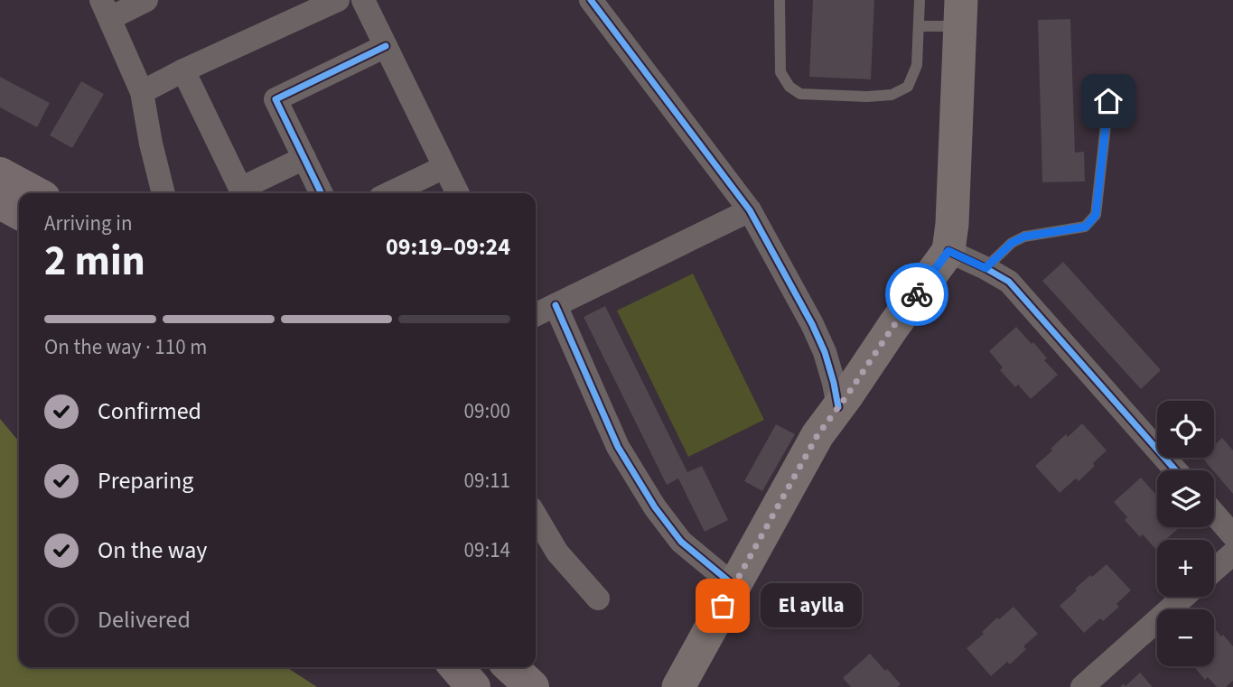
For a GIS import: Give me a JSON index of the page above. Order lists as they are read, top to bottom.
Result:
{
  "places": ["El aylla"],
  "page": {
    "heading": ["2 min", "Arriving in", "09:19–09:24"],
    "bar": "On the way · 110 m",
    "list": [
      ["Confirmed", "09:00"],
      ["Preparing", "09:11"],
      ["On the way", "09:14"],
      "Delivered"
    ],
    "map_buttons": ["+", "−"],
    "bubble": "El aylla"
  }
}
